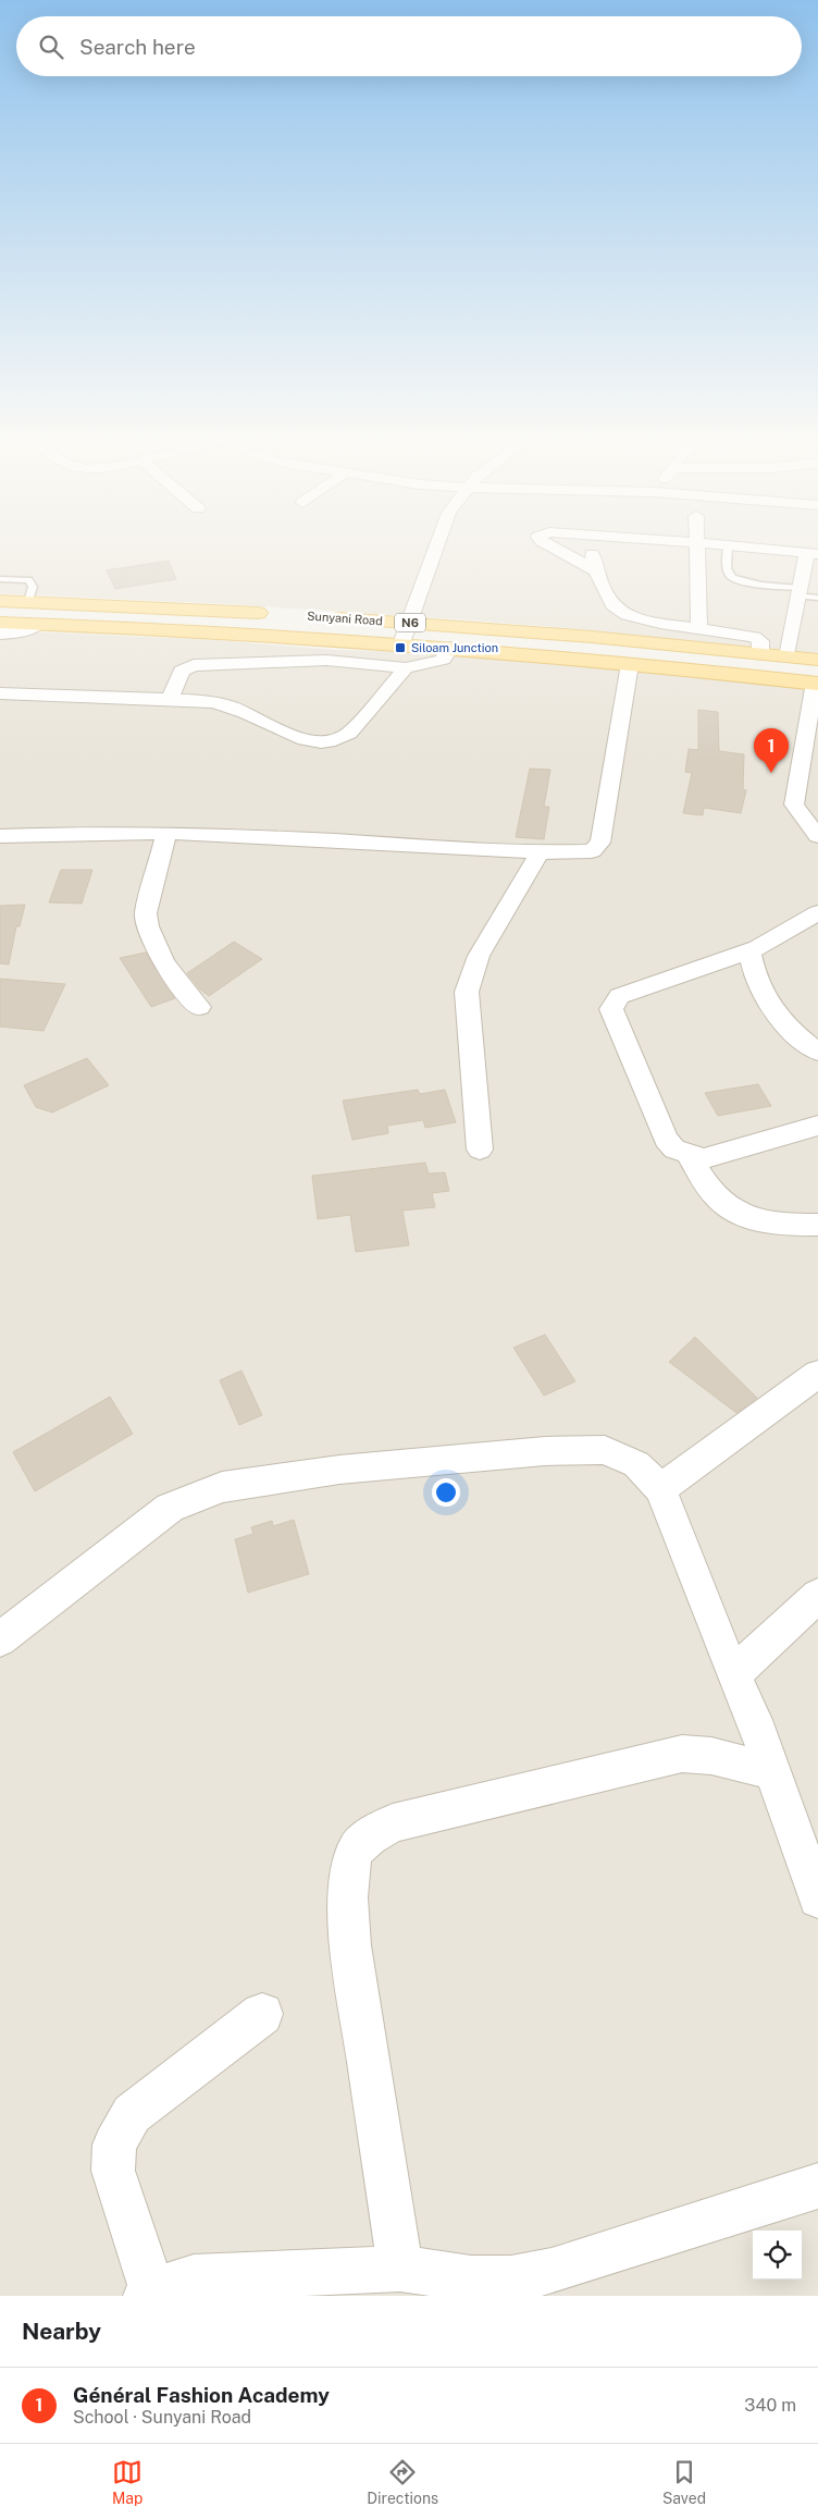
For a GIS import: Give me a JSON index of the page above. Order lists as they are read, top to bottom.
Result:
{
  "streets": {
    "main road": ["Sunyani Road", "N6"]
  },
  "places": {
    "transit": ["Siloam Junction"]
  },
  "page": {
    "search": "Search here",
    "pins": "1",
    "heading": "Nearby",
    "list": [
      {
        "mark": "1",
        "name": "Général Fashion Academy",
        "note": "School · Sunyani Road",
        "value": "340 m"
      }
    ],
    "nav": ["Map", "Directions", "Saved"]
  }
}
